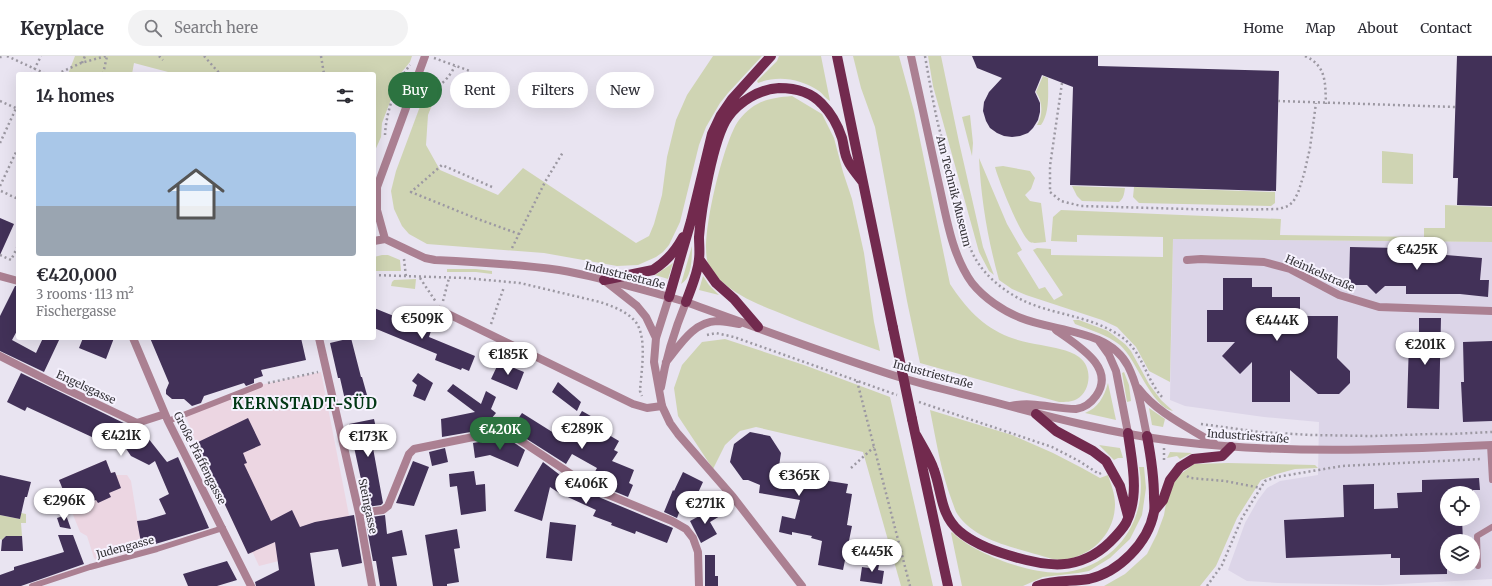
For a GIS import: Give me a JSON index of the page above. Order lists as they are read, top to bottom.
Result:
{
  "streets": {
    "street": [
      "Am Technik Museum",
      "Heinkelstraße",
      "Industriestraße",
      "Engelsgasse",
      "Große Pfaffengasse",
      "Steingasse"
    ],
    "lane": ["Judengasse"]
  },
  "crossings": [
    ["Am Technik Museum", "Industriestraße"],
    ["Engelsgasse", "Große Pfaffengasse"],
    ["Große Pfaffengasse", "Judengasse"]
  ],
  "districts": ["KERNSTADT-SÜD"],
  "page": {
    "header": "Keyplace",
    "search": "Search here",
    "nav": [
      "Home",
      "Map",
      "About",
      "Contact"
    ],
    "chip": [
      "Buy",
      "Rent",
      "Filters",
      "New"
    ],
    "heading": "14 homes",
    "list": [
      {
        "name": "€420,000",
        "note": "3 rooms · 113 m² · Fischergasse"
      }
    ],
    "price": [
      "€425K",
      "€509K",
      "€444K",
      "€201K",
      "€185K",
      "€289K",
      "€420K",
      "€421K",
      "€173K",
      "€365K",
      "€406K",
      "€296K",
      "€271K",
      "€445K"
    ]
  }
}
